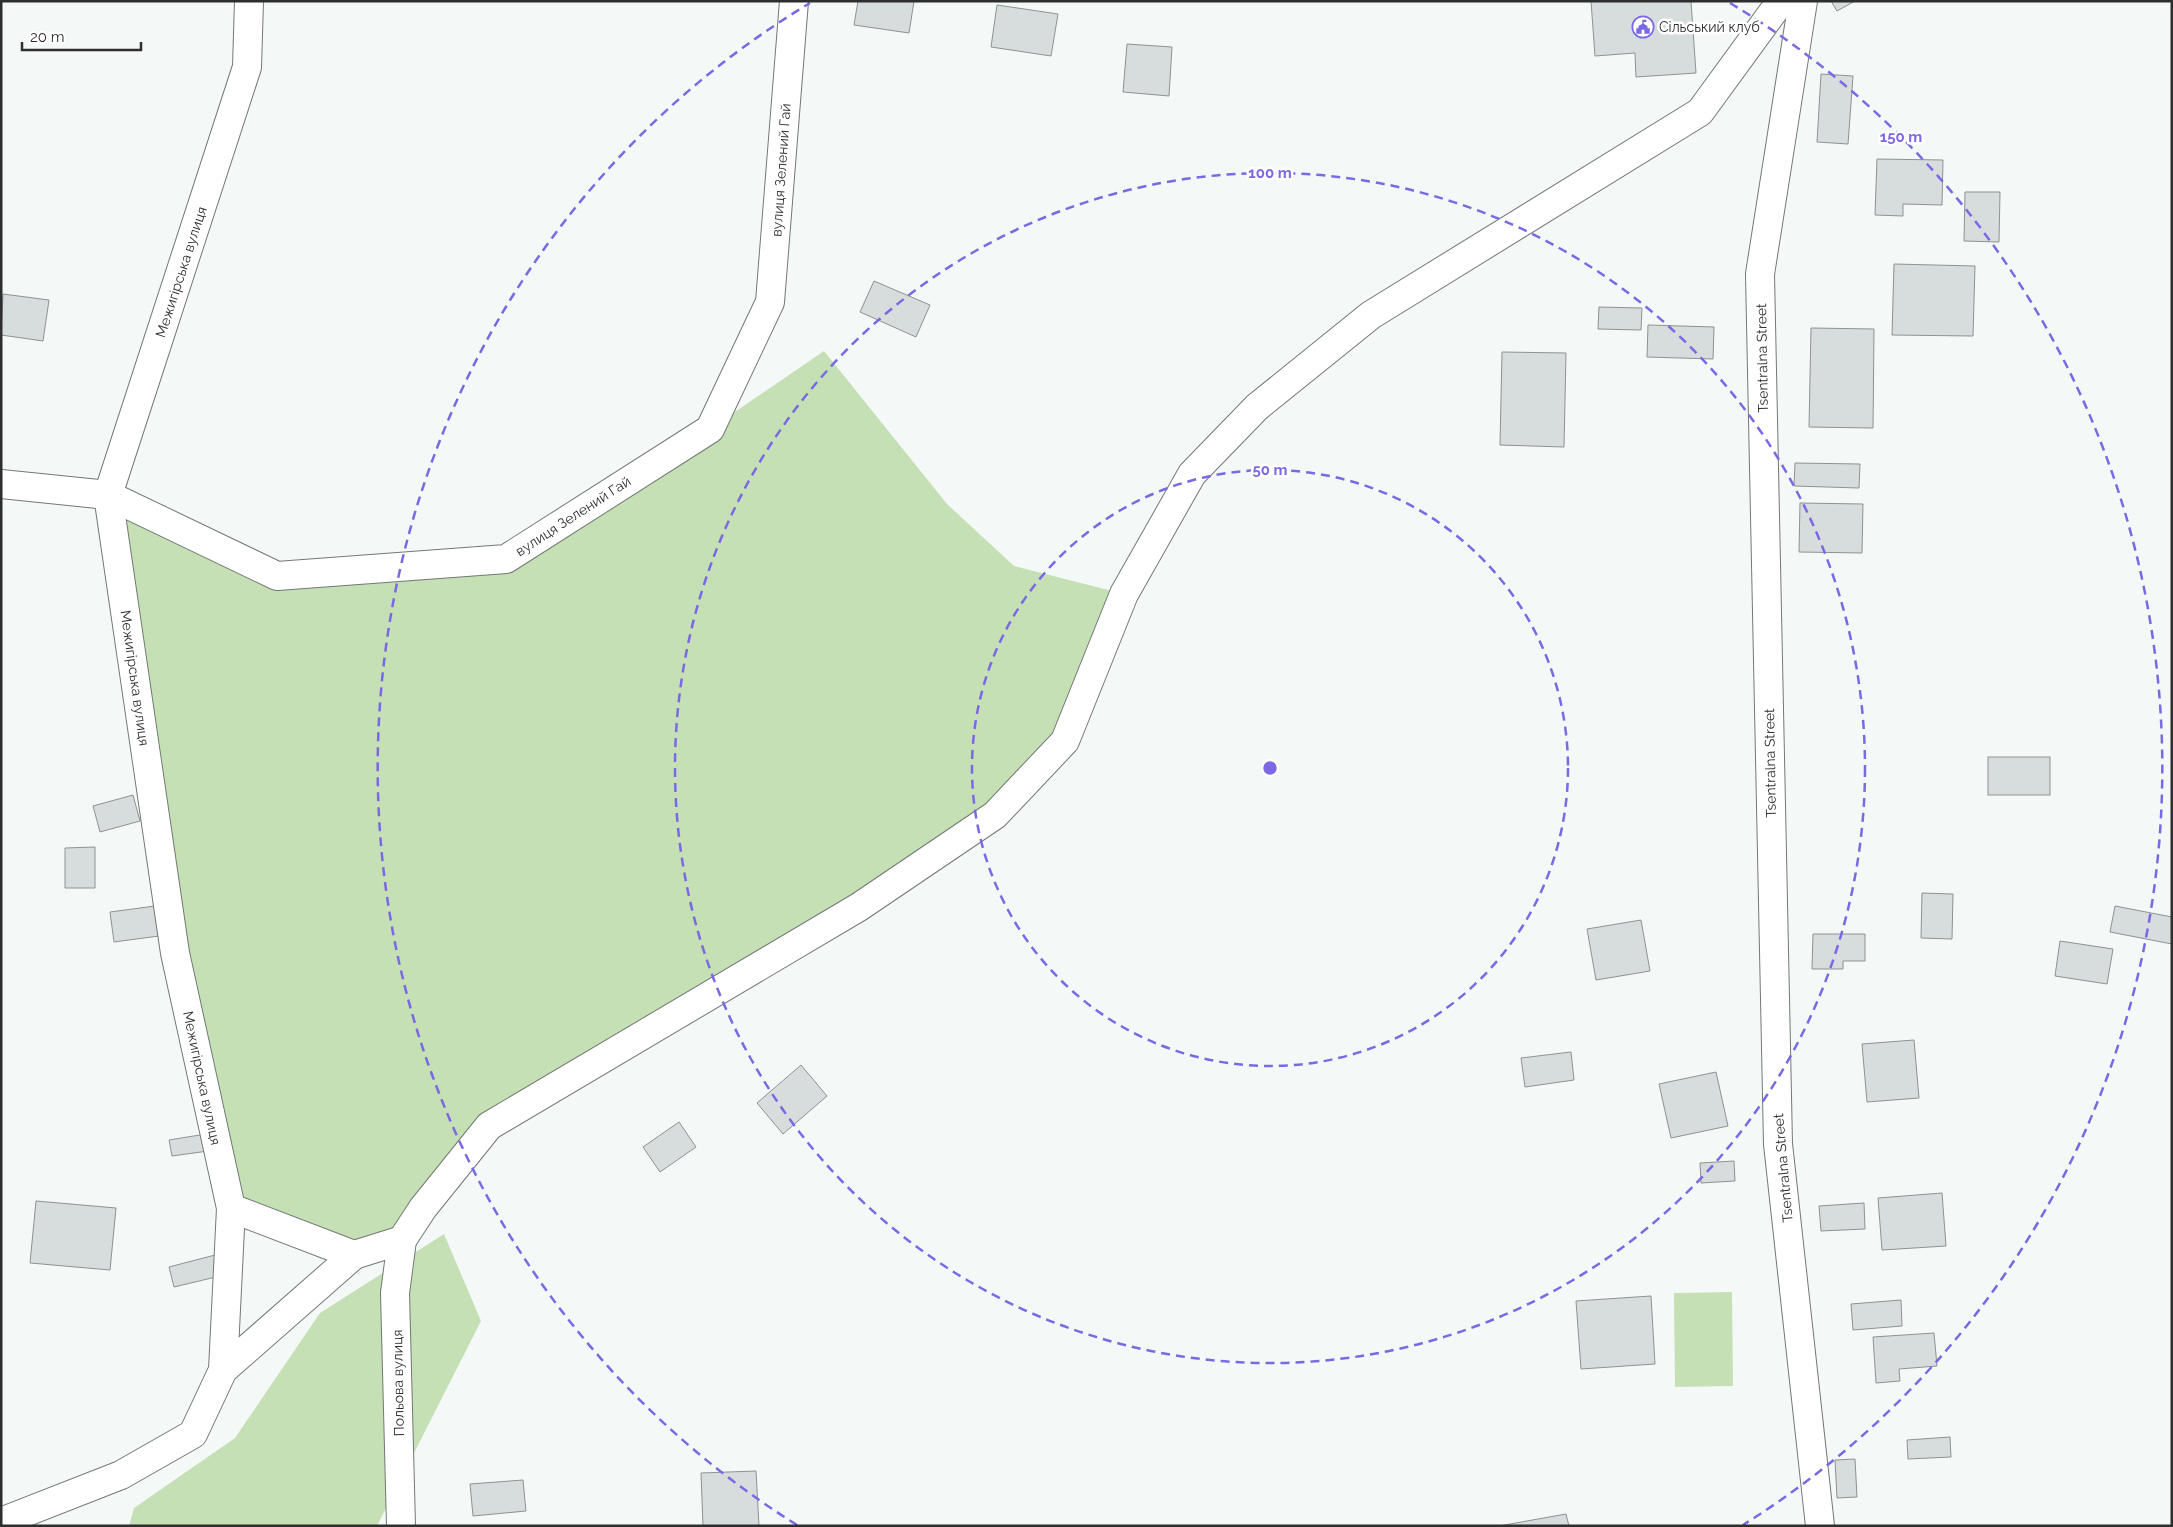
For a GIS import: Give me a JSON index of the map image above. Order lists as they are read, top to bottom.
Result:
{
  "streets": {
    "street": [
      "вулиця Зелений Гай",
      "Межигірська вулиця",
      "Tsentralna Street",
      "Польова вулиця"
    ]
  },
  "crossings": [
    ["вулиця Зелений Гай", "Межигірська вулиця"]
  ],
  "places": {
    "public building": ["Сільський клуб"]
  },
  "scale_bar": "20 m",
  "rings": ["150 m", "100 m", "50 m"]
}
